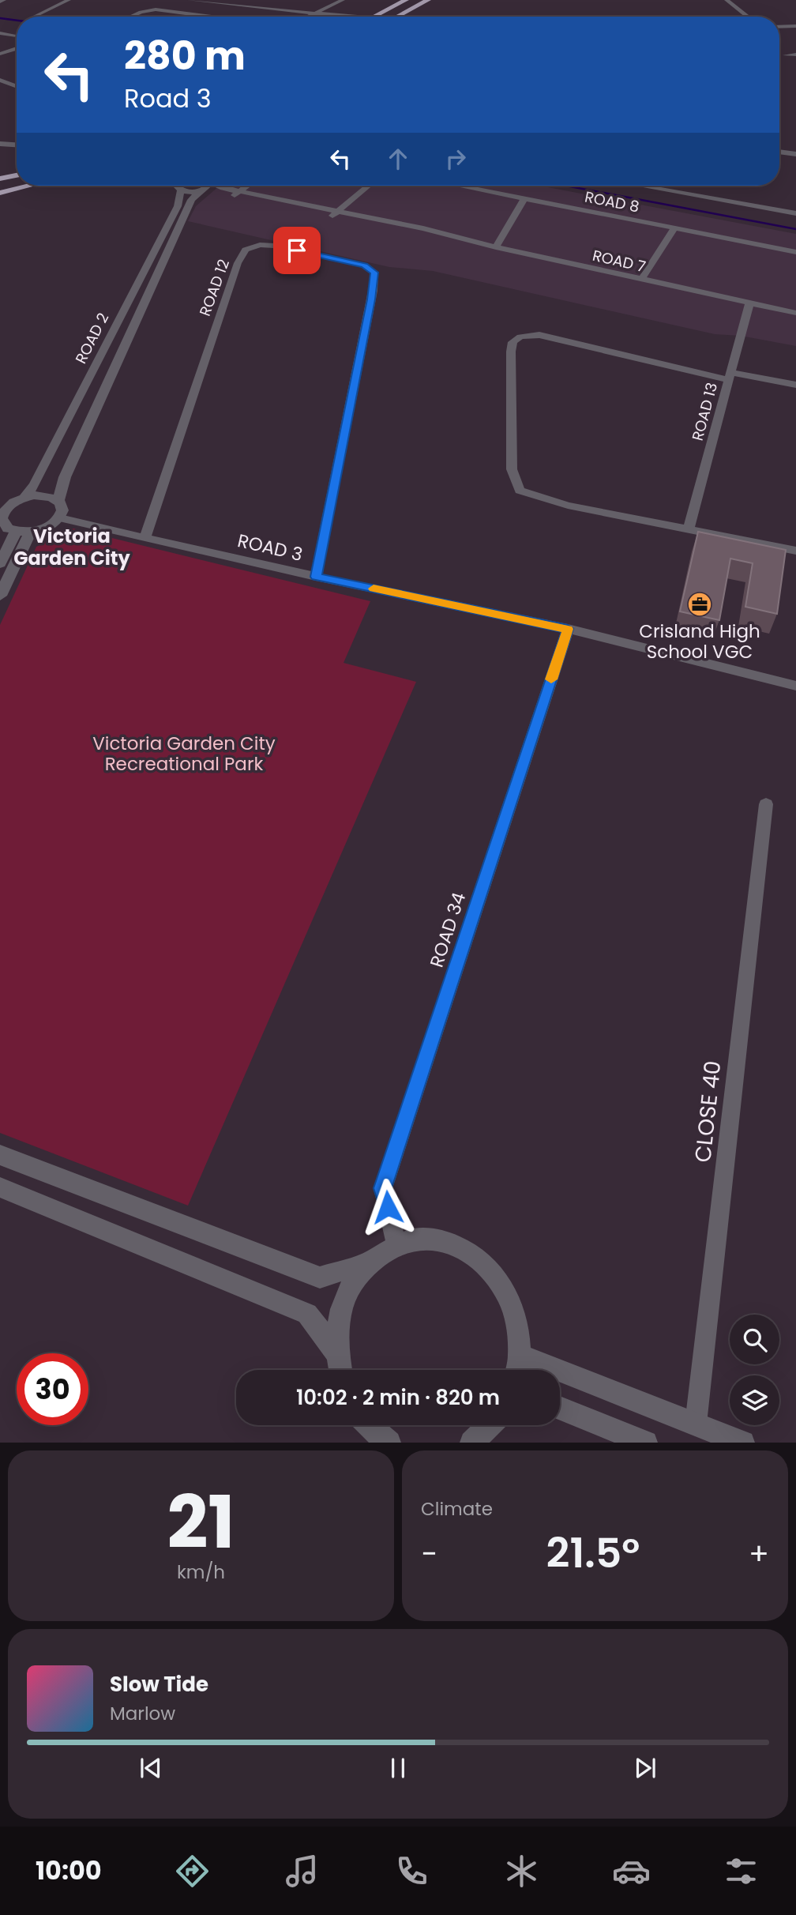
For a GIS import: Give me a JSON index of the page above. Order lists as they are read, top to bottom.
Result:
{
  "streets": {
    "street": [
      "ROAD 8",
      "ROAD 7",
      "ROAD 12",
      "ROAD 2",
      "ROAD 13",
      "ROAD 3",
      "ROAD 34",
      "CLOSE 40"
    ]
  },
  "crossings": [
    ["ROAD 7", "ROAD 2"],
    ["ROAD 7", "ROAD 13"],
    ["ROAD 12", "ROAD 3"],
    ["ROAD 2", "ROAD 3"],
    ["ROAD 3", "ROAD 34"]
  ],
  "districts": ["Victoria Garden City"],
  "parks": ["Victoria Garden City Recreational Park"],
  "places": {
    "office": ["Crisland High School VGC"]
  },
  "page": {
    "turn": ["280 m", "Road 3"],
    "limit": "30",
    "trip": "10:02 · 2 min · 820 m",
    "tile": [
      ["21", "km/h"],
      "Climate"
    ],
    "heat": ["−", "21.5°", "+"],
    "song": ["Slow Tide", "Marlow"],
    "tabs": "10:00"
  }
}
